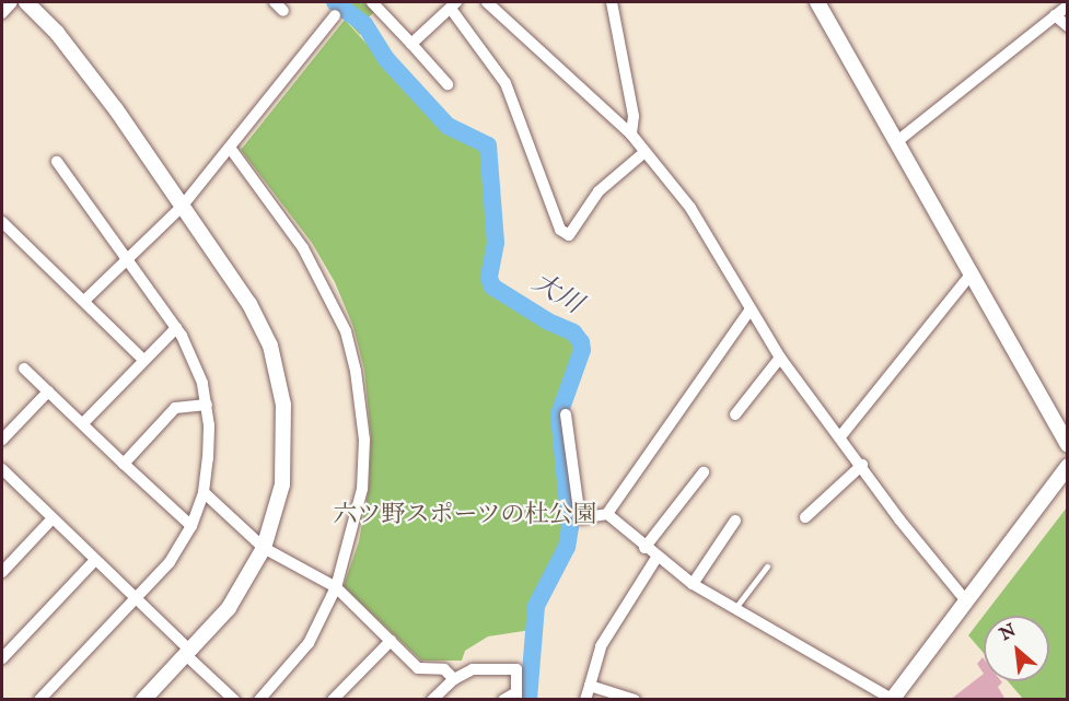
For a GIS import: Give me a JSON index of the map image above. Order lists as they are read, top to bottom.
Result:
{
  "water": ["大川"],
  "parks": ["六ツ野スポーツの杜公園"],
  "north": "top left"
}
